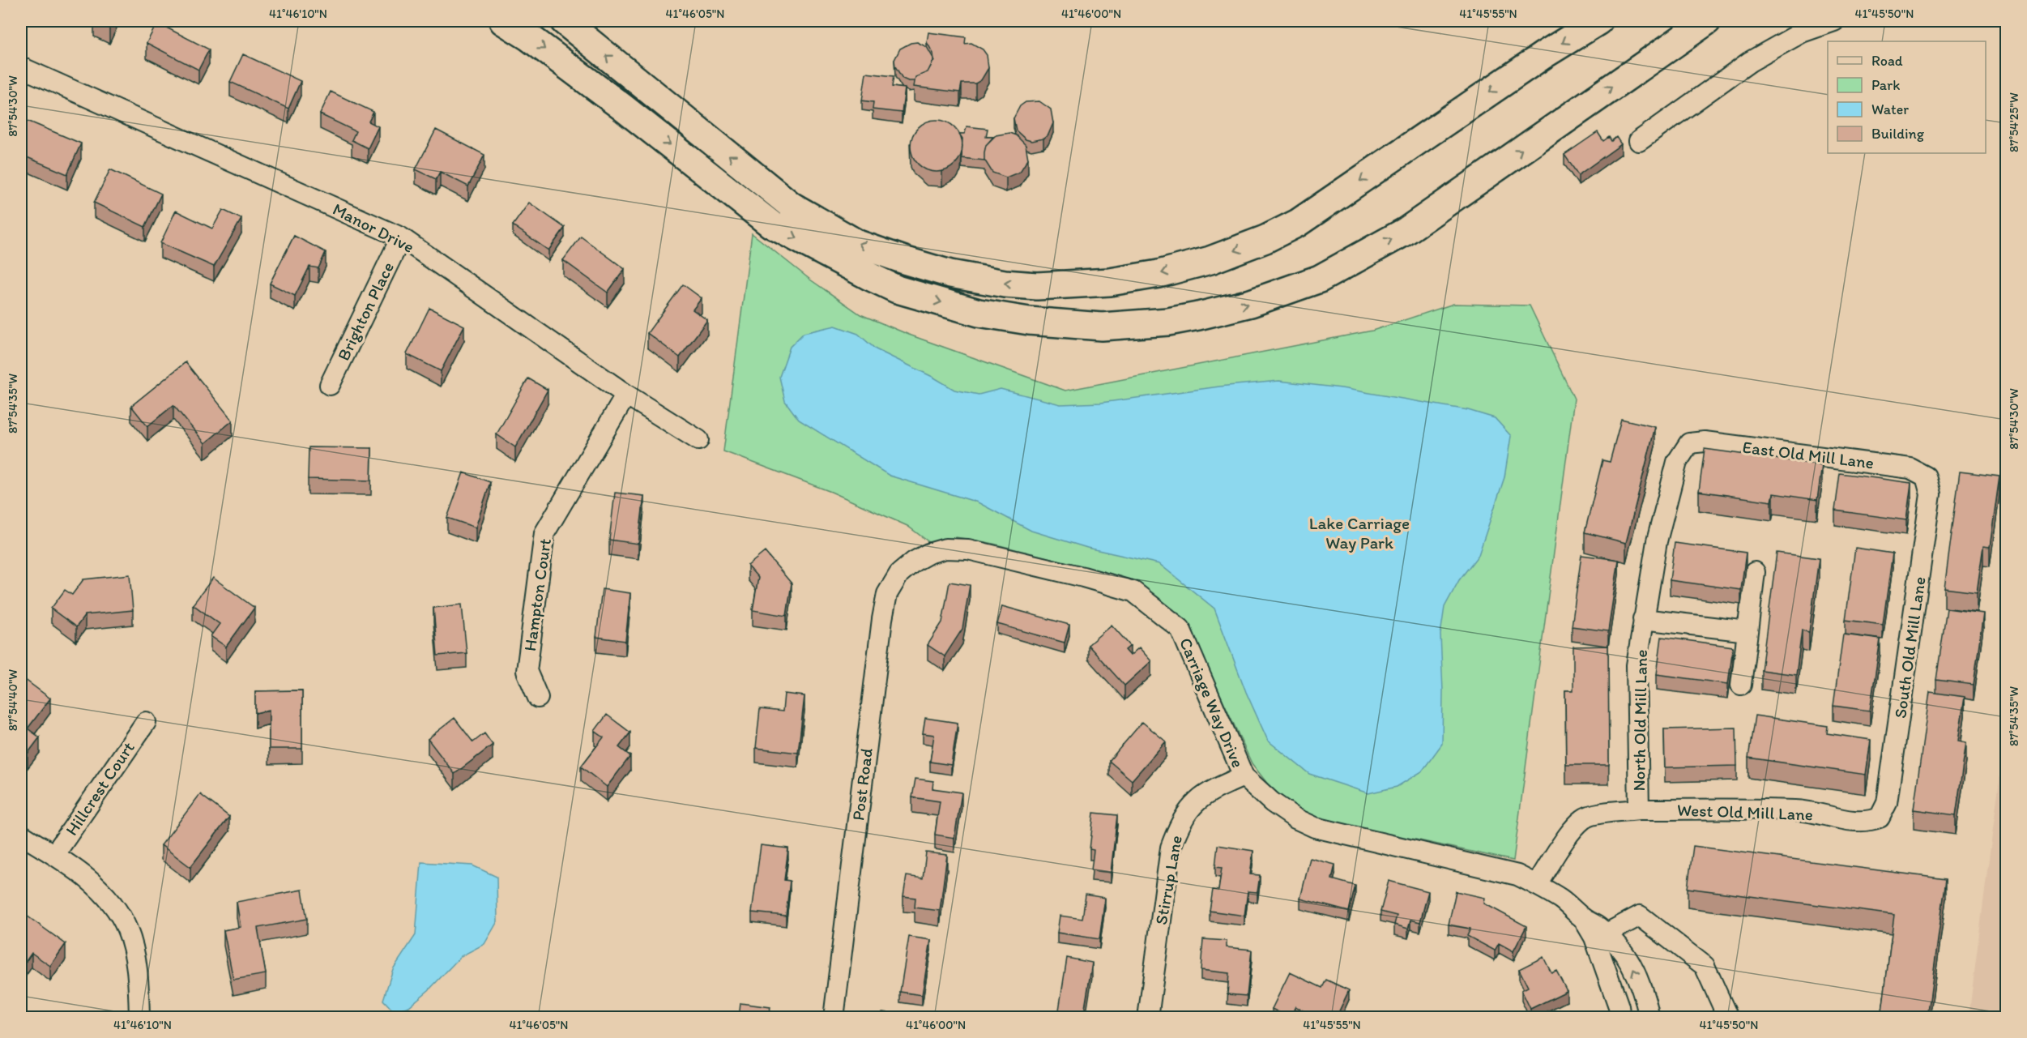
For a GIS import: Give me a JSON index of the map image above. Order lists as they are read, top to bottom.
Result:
{
  "streets": {
    "street": [
      "Manor Drive",
      "Brighton Place",
      "East Old Mill Lane",
      "Hampton Court",
      "South Old Mill Lane",
      "Carriage Way Drive",
      "North Old Mill Lane",
      "Post Road",
      "Hillcrest Court",
      "West Old Mill Lane",
      "Stirrup Lane"
    ]
  },
  "crossings": [
    ["Manor Drive", "Brighton Place"],
    ["Manor Drive", "Hampton Court"],
    ["East Old Mill Lane", "South Old Mill Lane"],
    ["East Old Mill Lane", "North Old Mill Lane"],
    ["South Old Mill Lane", "West Old Mill Lane"],
    ["Carriage Way Drive", "North Old Mill Lane"],
    ["Carriage Way Drive", "Post Road"],
    ["Carriage Way Drive", "Stirrup Lane"],
    ["North Old Mill Lane", "West Old Mill Lane"]
  ],
  "parks": ["Lake Carriage Way Park"],
  "legend": [
    "Road",
    "Park",
    "Water",
    "Building"
  ],
  "coordinates": [
    "41°46'10\"N",
    "41°46'05\"N",
    "41°46'00\"N",
    "41°45'55\"N",
    "41°45'50\"N",
    "87°54'30\"W",
    "87°54'25\"W",
    "87°54'35\"W",
    "87°54'40\"W"
  ]
}
